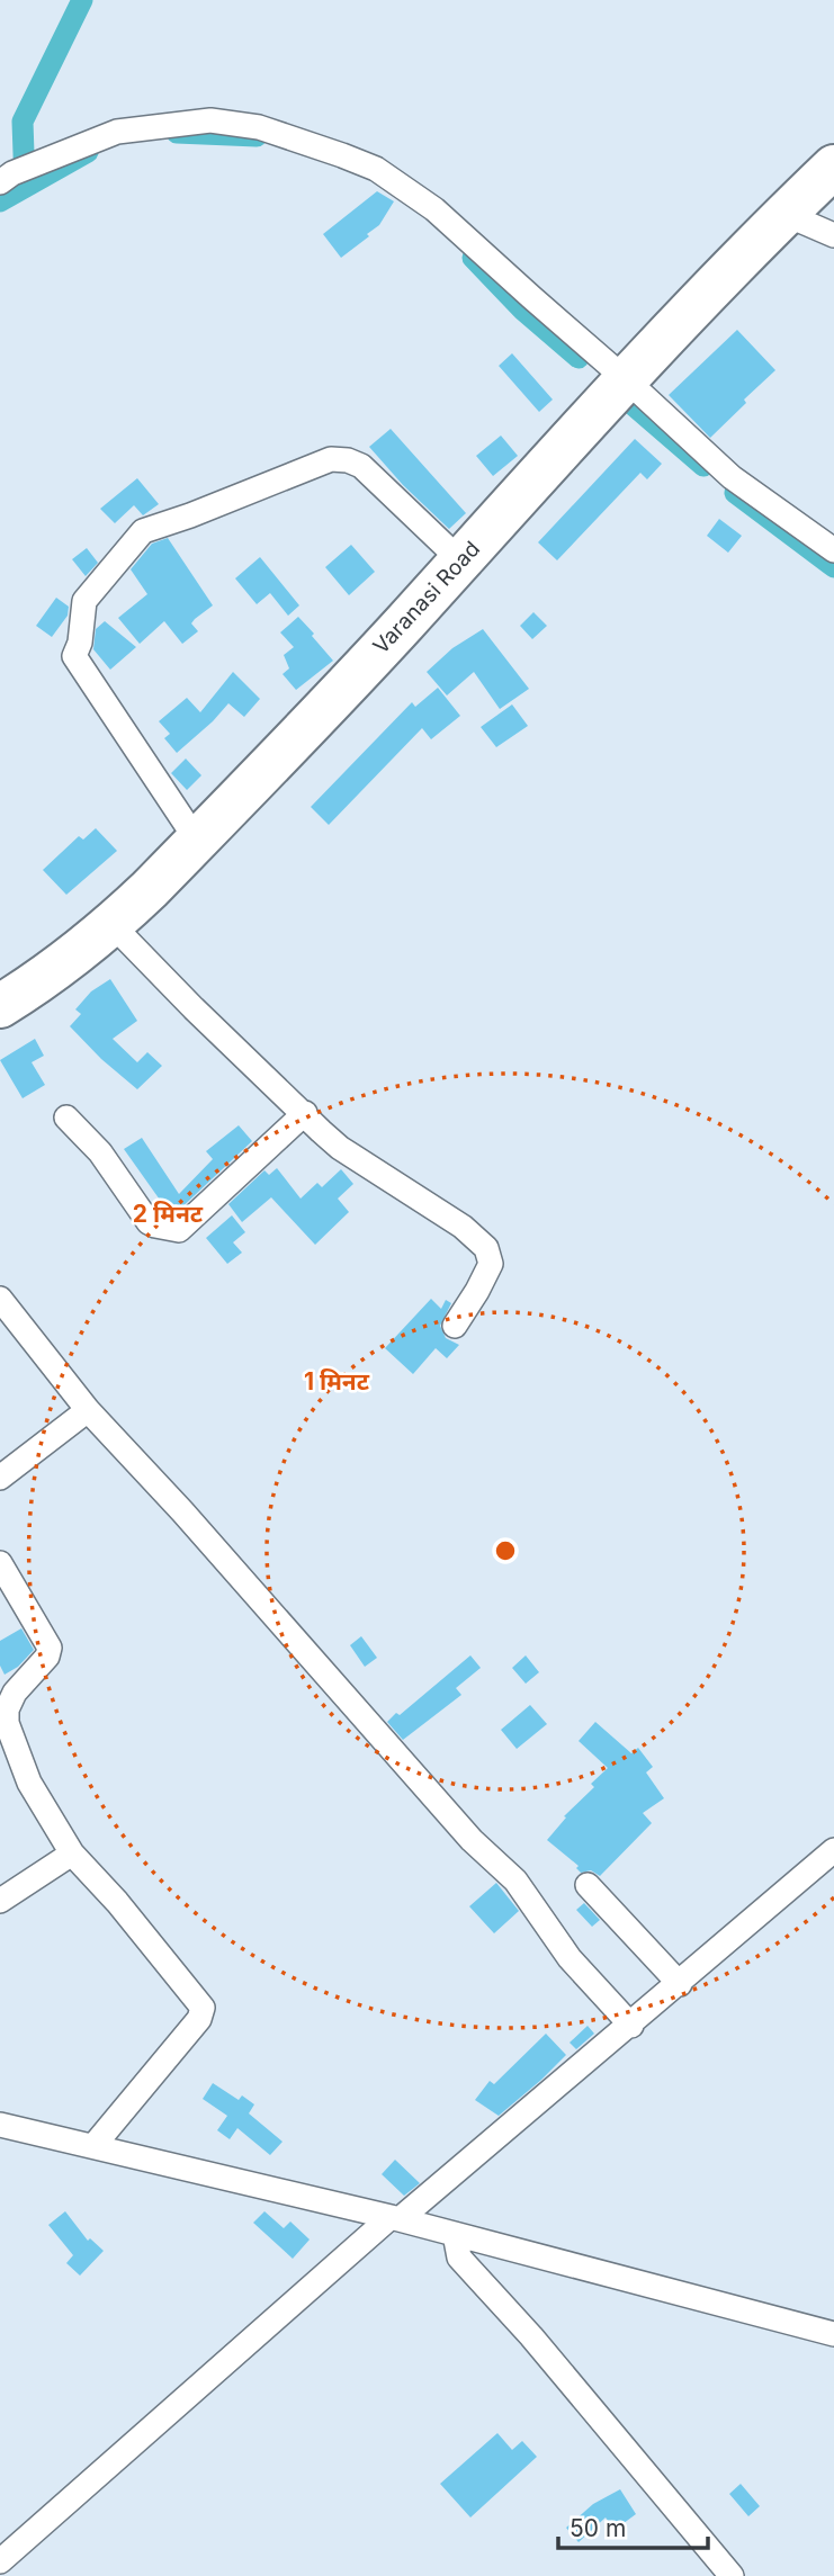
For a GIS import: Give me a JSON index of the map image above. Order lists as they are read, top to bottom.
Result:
{
  "streets": {
    "highway": ["Varanasi Road"]
  },
  "scale_bar": "50 m",
  "rings": ["2 मिनट", "1 मिनट"]
}
